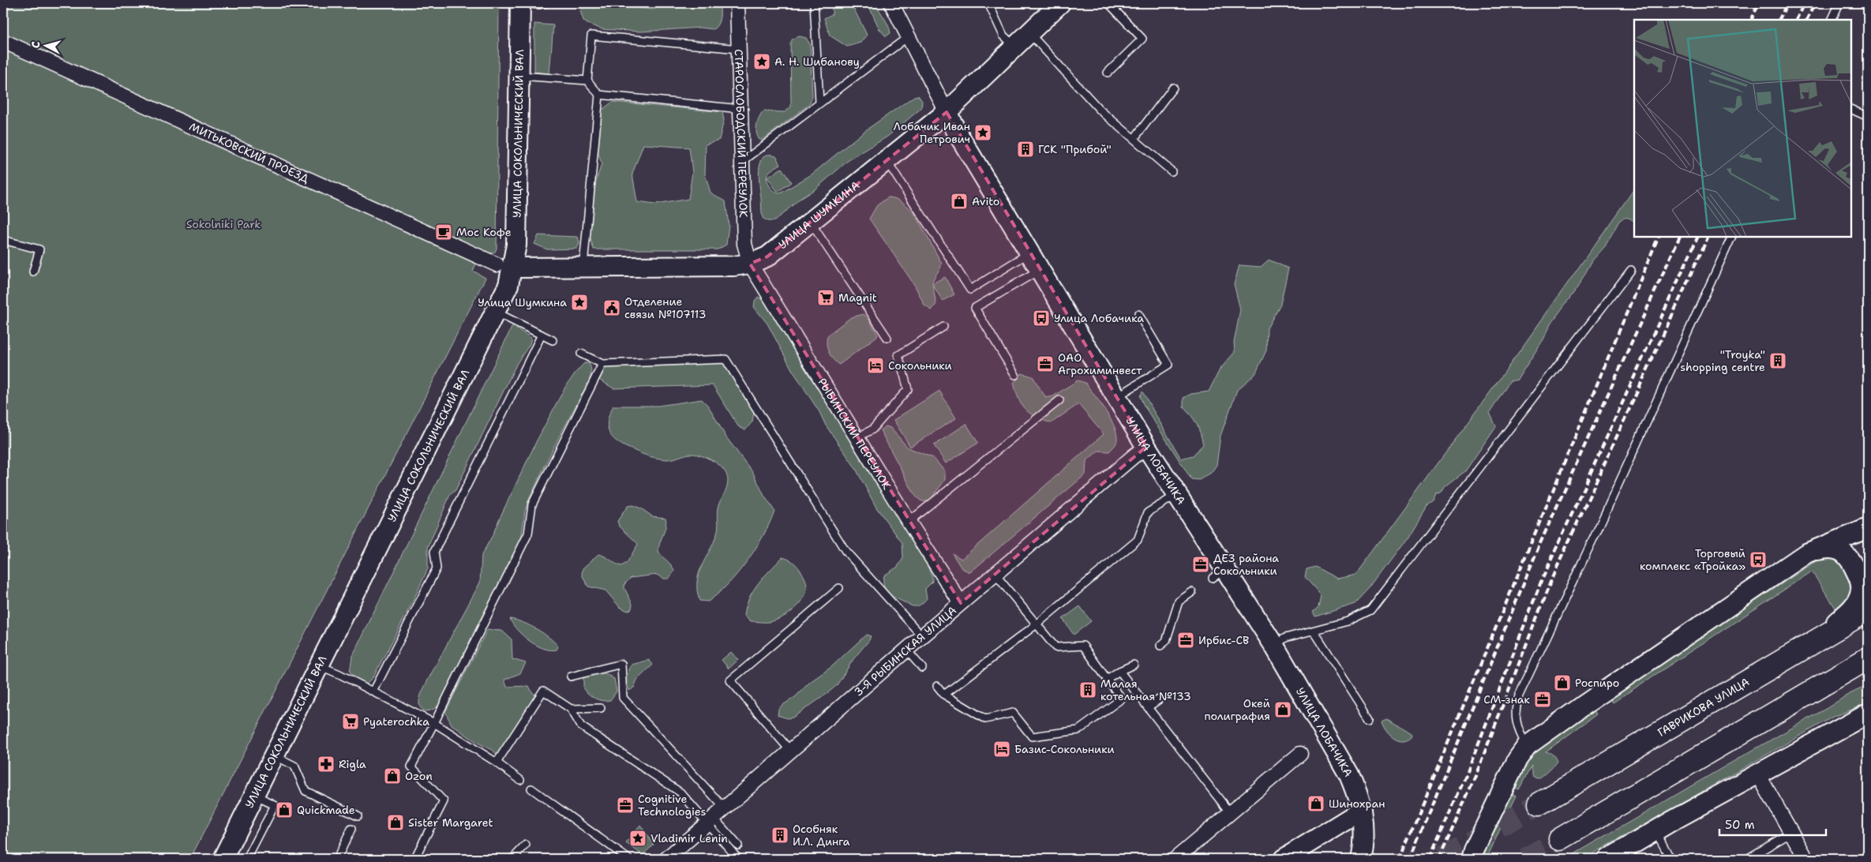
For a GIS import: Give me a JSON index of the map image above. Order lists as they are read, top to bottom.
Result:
{
  "streets": {
    "main road": ["ГАВРИКОВА УЛИЦА"],
    "street": [
      "УЛИЦА СОКОЛЬНИЧЕСКИЙ ВАЛ",
      "СТАРОСЛОБОДСКИЙ ПЕРЕУЛОК",
      "МИТЬКОВСКИЙ ПРОЕЗД",
      "УЛИЦА ШУМКИНА",
      "РЫБИНСКИЙ ПЕРЕУЛОК",
      "УЛИЦА ЛОБАЧИКА",
      "3-Я РЫБИНСКАЯ УЛИЦА"
    ]
  },
  "crossings": [
    ["УЛИЦА СОКОЛЬНИЧЕСКИЙ ВАЛ", "МИТЬКОВСКИЙ ПРОЕЗД"],
    ["УЛИЦА СОКОЛЬНИЧЕСКИЙ ВАЛ", "УЛИЦА ШУМКИНА"],
    ["СТАРОСЛОБОДСКИЙ ПЕРЕУЛОК", "УЛИЦА ШУМКИНА"],
    ["СТАРОСЛОБОДСКИЙ ПЕРЕУЛОК", "РЫБИНСКИЙ ПЕРЕУЛОК"],
    ["МИТЬКОВСКИЙ ПРОЕЗД", "УЛИЦА ШУМКИНА"],
    ["УЛИЦА ШУМКИНА", "РЫБИНСКИЙ ПЕРЕУЛОК"],
    ["УЛИЦА ШУМКИНА", "УЛИЦА ЛОБАЧИКА"],
    ["РЫБИНСКИЙ ПЕРЕУЛОК", "3-Я РЫБИНСКАЯ УЛИЦА"],
    ["УЛИЦА ЛОБАЧИКА", "3-Я РЫБИНСКАЯ УЛИЦА"]
  ],
  "parks": ["Sokolniki Park"],
  "places": {
    "place": [
      "А. Н. Шибанову",
      "Лобачик Иван Петрович",
      "Улица Шумкина",
      "Vladimir Lenin"
    ],
    "building": [
      "ГСК \"Прибой\"",
      "\"Troyka\" shopping centre",
      "Малая котельная №133",
      "Особняк И.Л. Динга"
    ],
    "shop": [
      "Avito",
      "Роспиро",
      "Окей полиграфия",
      "Ozon",
      "Шинохран",
      "Quickmade",
      "Sister Margaret"
    ],
    "cafe": ["Мос Кофе"],
    "supermarket": ["Magnit", "Pyaterochka"],
    "public building": ["Отделение связи №107113"],
    "bus stop": ["Улица Лобачика", "Торговый комплекс «Тройка»"],
    "office": [
      "ОАО Агрохиминвест",
      "ДЕЗ района Сокольники",
      "Ирбис-СВ",
      "СМ-знак",
      "Cognitive Technologies"
    ],
    "hotel": ["Сокольники", "Базис-Сокольники"],
    "pharmacy": ["Rigla"]
  },
  "scale_bar": "50 m",
  "north": "left"
}
